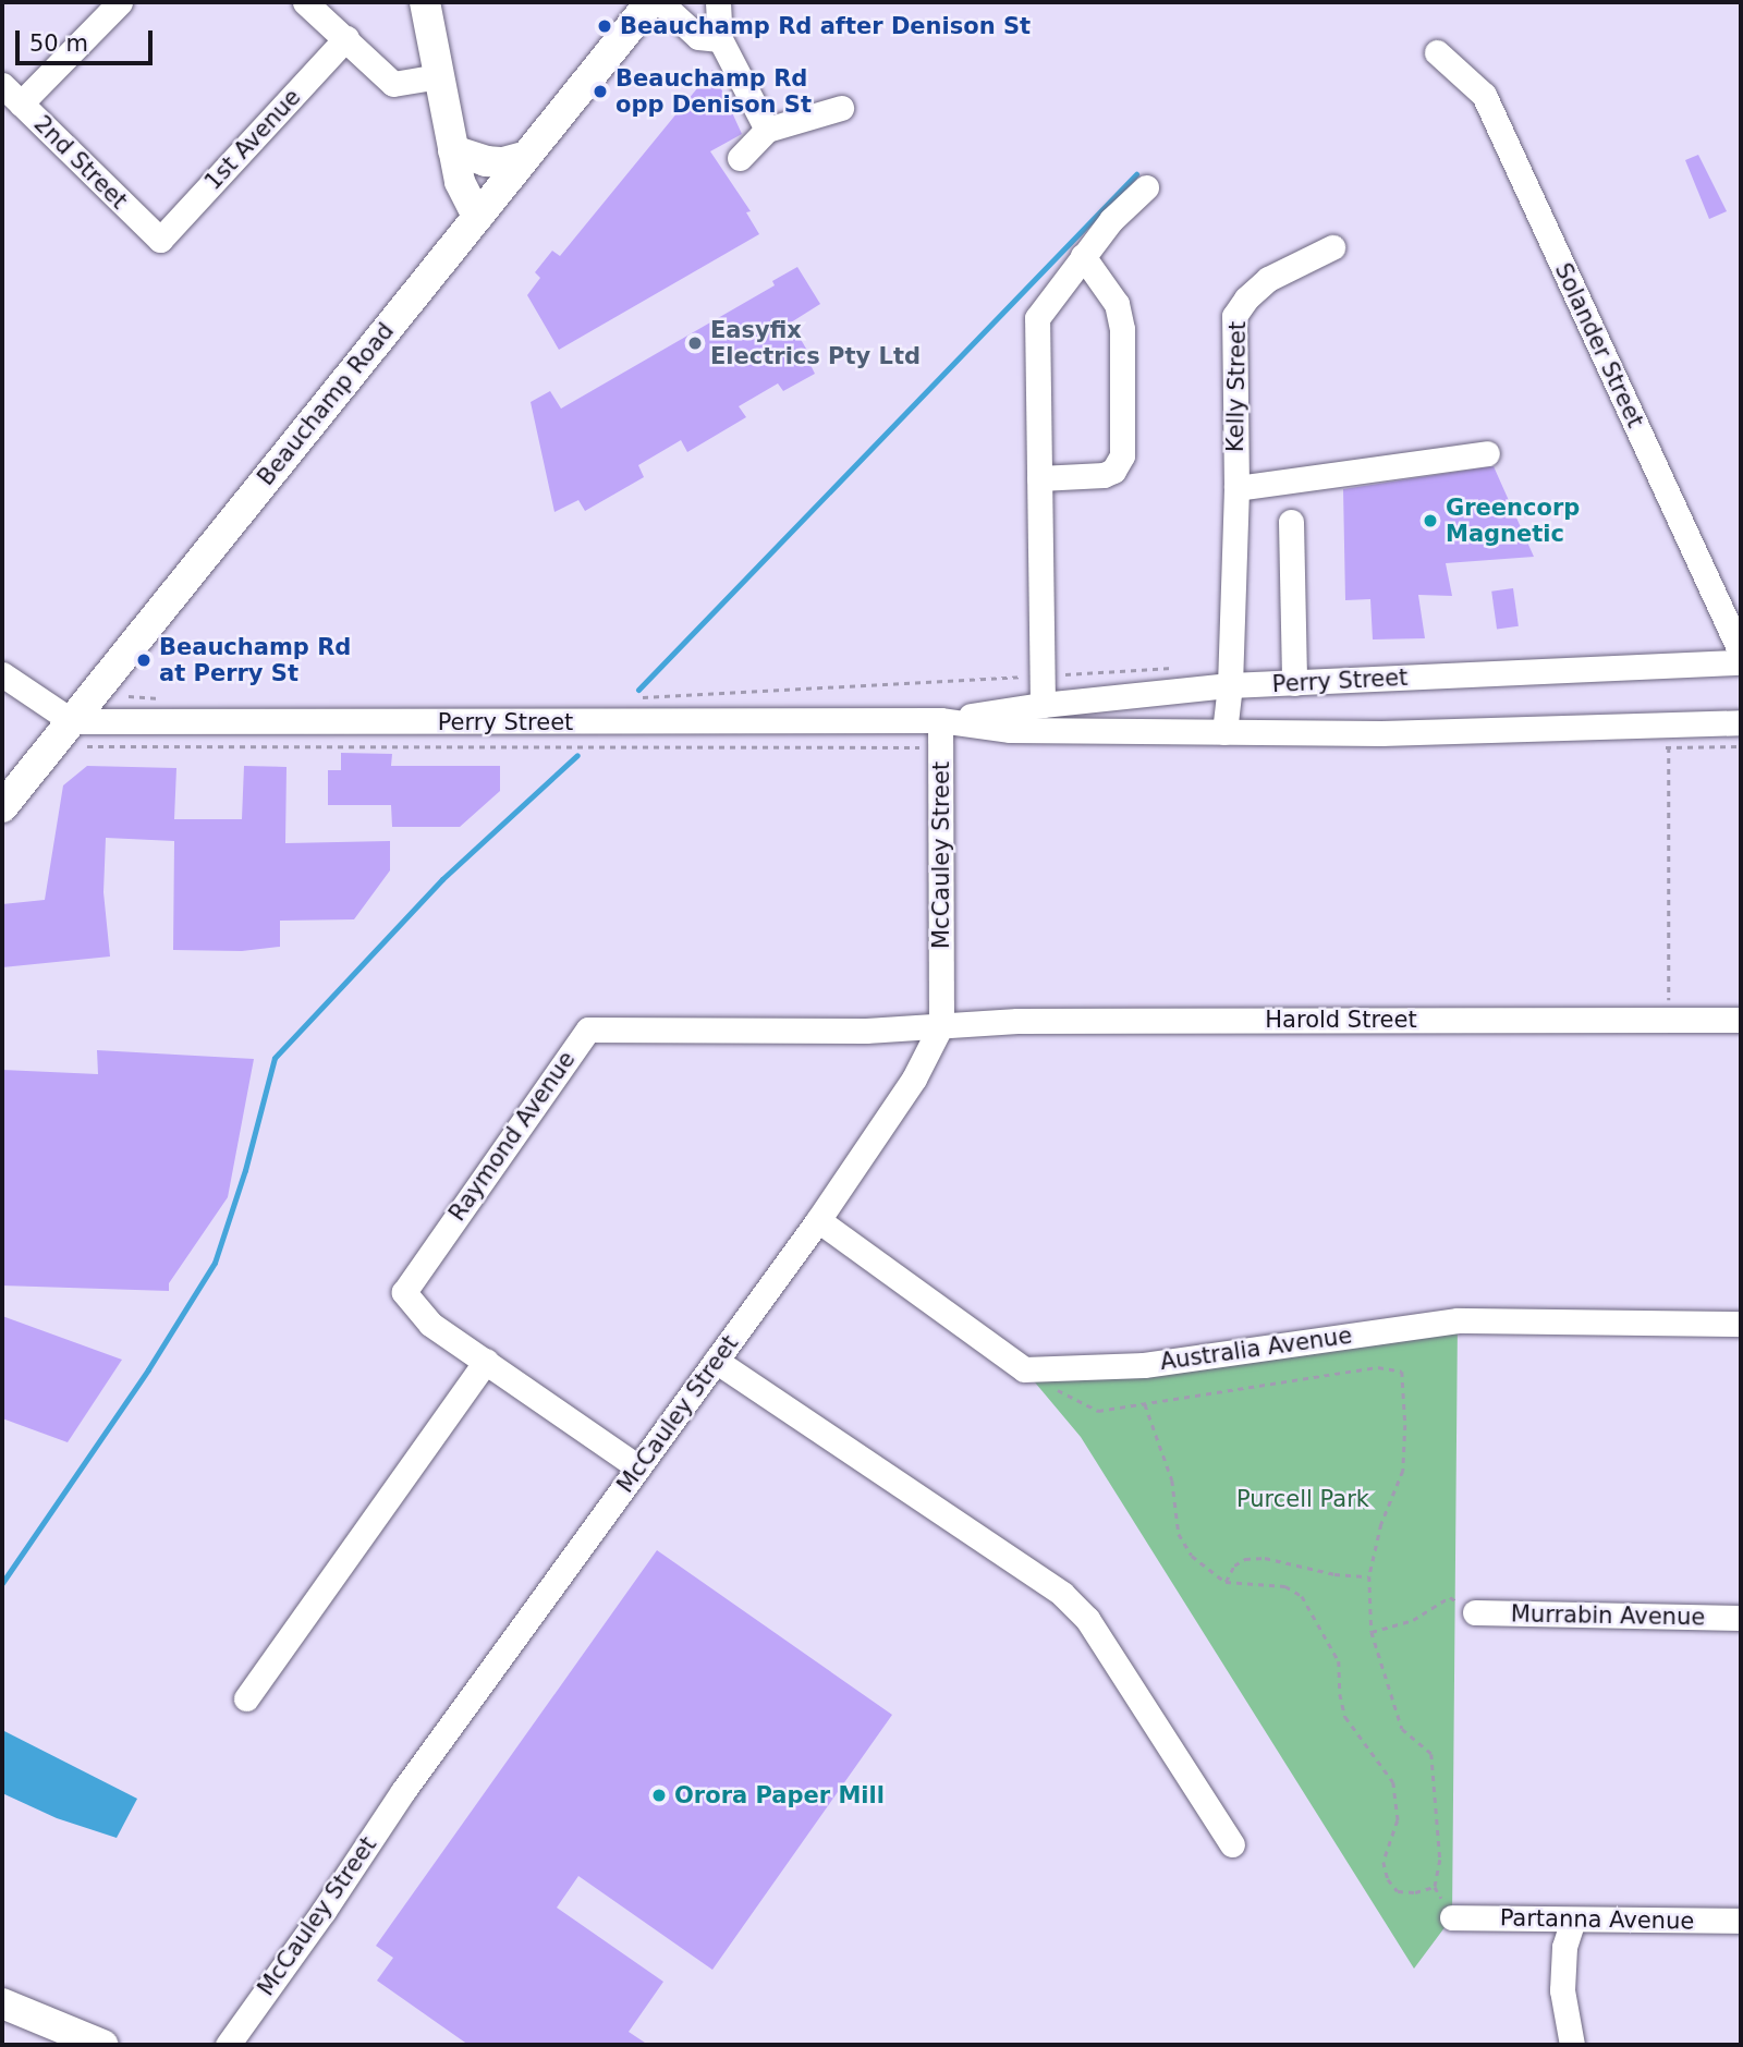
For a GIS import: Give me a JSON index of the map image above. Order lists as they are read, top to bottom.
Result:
{
  "streets": {
    "main road": ["Beauchamp Road"],
    "street": [
      "1st Avenue",
      "2nd Street",
      "Solander Street",
      "Kelly Street",
      "Perry Street",
      "McCauley Street",
      "Harold Street",
      "Raymond Avenue",
      "Australia Avenue",
      "Murrabin Avenue",
      "Partanna Avenue"
    ]
  },
  "crossings": [
    ["1st Avenue", "2nd Street"],
    ["Kelly Street", "Perry Street"],
    ["Beauchamp Road", "Perry Street"],
    ["Perry Street", "McCauley Street"],
    ["McCauley Street", "Harold Street"],
    ["McCauley Street", "Raymond Avenue"],
    ["McCauley Street", "Australia Avenue"],
    ["Harold Street", "Raymond Avenue"]
  ],
  "parks": ["Purcell Park"],
  "places": [
    "Beauchamp Rd after Denison St",
    "Beauchamp Rd opp Denison St",
    "Easyfix Electrics Pty Ltd",
    "Greencorp Magnetic",
    "Beauchamp Rd at Perry St",
    "Orora Paper Mill"
  ],
  "scale_bar": "50 m"
}
